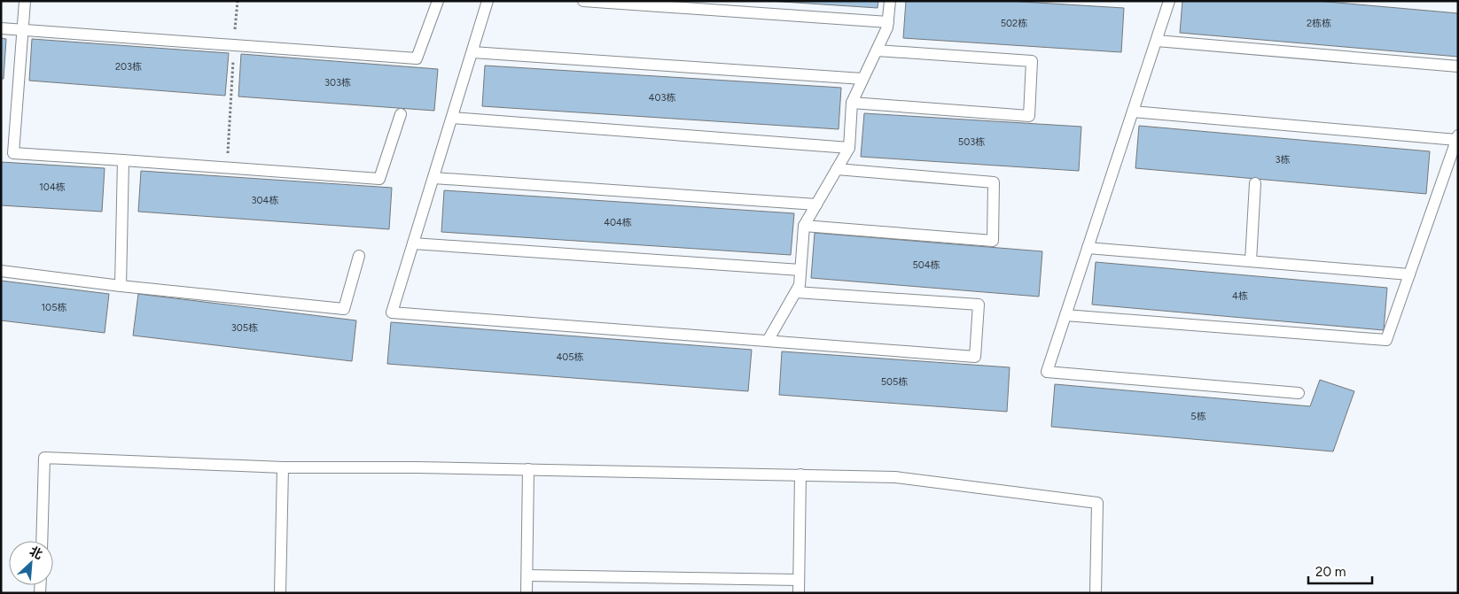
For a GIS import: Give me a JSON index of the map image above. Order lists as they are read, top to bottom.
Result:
{
  "house_numbers": [
    "502栋",
    "2栋栋",
    "203栋",
    "303栋",
    "403栋",
    "503栋",
    "3栋",
    "104栋",
    "304栋",
    "404栋",
    "504栋",
    "4栋",
    "105栋",
    "305栋",
    "405栋",
    "505栋",
    "5栋"
  ],
  "scale_bar": "20 m",
  "north": "top right"
}
